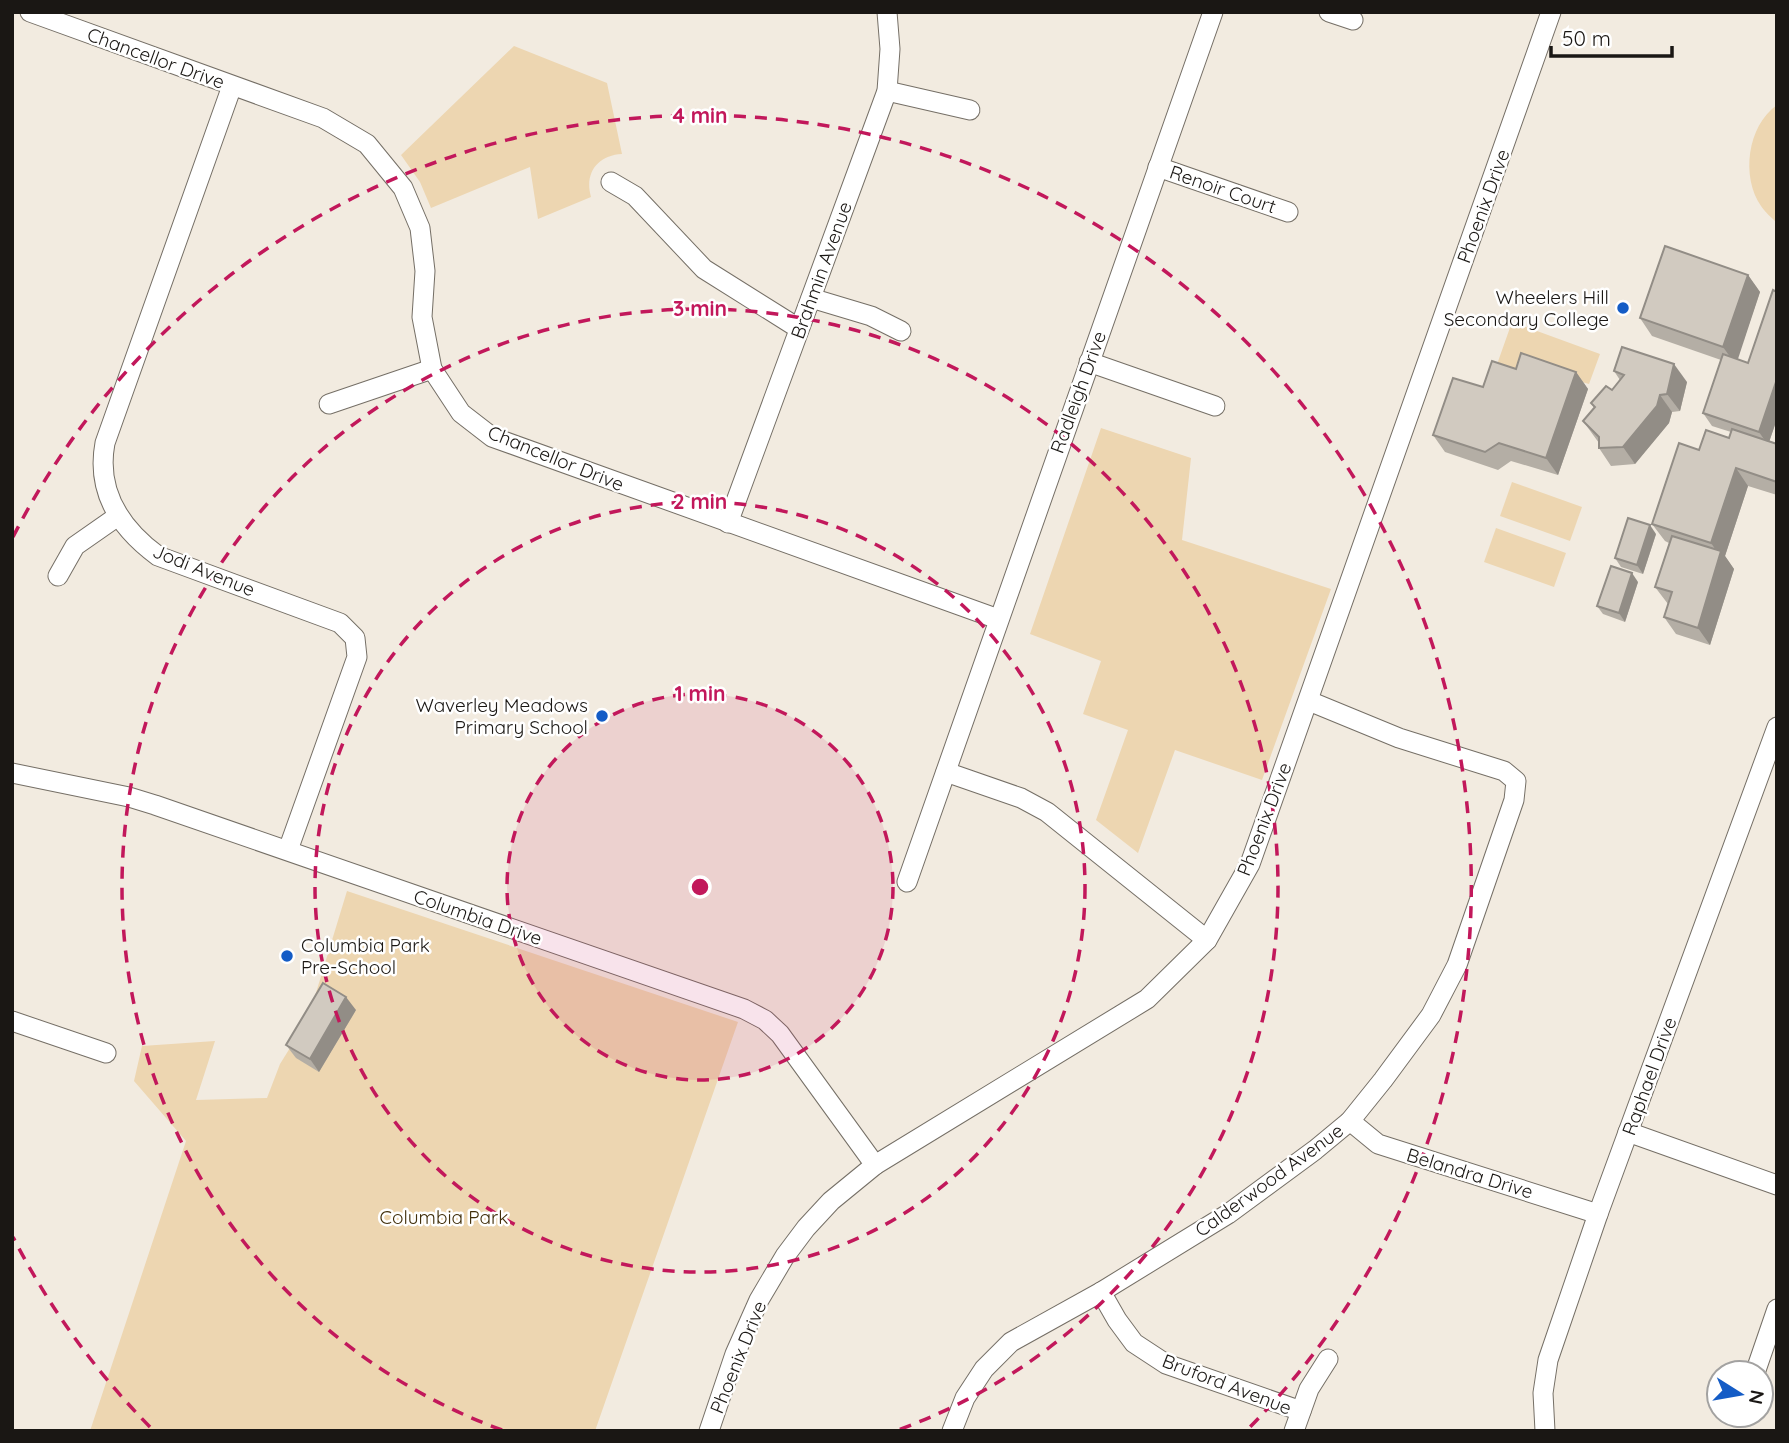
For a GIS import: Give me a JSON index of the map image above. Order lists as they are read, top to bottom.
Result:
{
  "streets": {
    "street": [
      "Chancellor Drive",
      "Renoir Court",
      "Phoenix Drive",
      "Brahmin Avenue",
      "Radleigh Drive",
      "Jodi Avenue",
      "Columbia Drive",
      "Raphael Drive",
      "Belandra Drive",
      "Calderwood Avenue",
      "Bruford Avenue"
    ]
  },
  "crossings": [
    ["Chancellor Drive", "Brahmin Avenue"],
    ["Chancellor Drive", "Radleigh Drive"],
    ["Chancellor Drive", "Jodi Avenue"],
    ["Renoir Court", "Radleigh Drive"],
    ["Phoenix Drive", "Columbia Drive"],
    ["Phoenix Drive", "Calderwood Avenue"],
    ["Jodi Avenue", "Columbia Drive"],
    ["Raphael Drive", "Belandra Drive"],
    ["Belandra Drive", "Calderwood Avenue"],
    ["Calderwood Avenue", "Bruford Avenue"]
  ],
  "parks": ["Columbia Park"],
  "places": ["Wheelers Hill Secondary College", "Waverley Meadows Primary School", "Columbia Park Pre-School"],
  "scale_bar": "50 m",
  "north": "right",
  "rings": [
    "4 min",
    "3 min",
    "2 min",
    "1 min"
  ]
}
